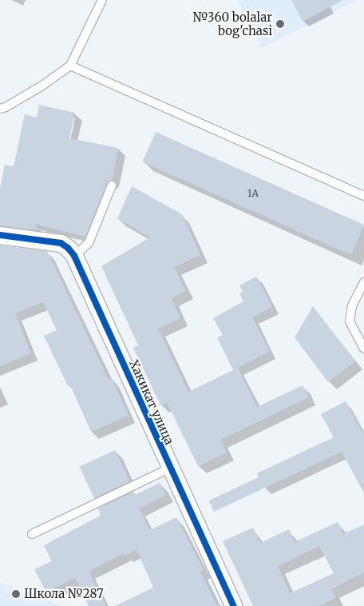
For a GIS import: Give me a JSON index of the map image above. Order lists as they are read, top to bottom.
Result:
{
  "streets": {
    "street": ["Хакикат улица"]
  },
  "places": ["№360 bolalar bog'chasi", "Школа №287"],
  "house_numbers": ["1А"]
}
